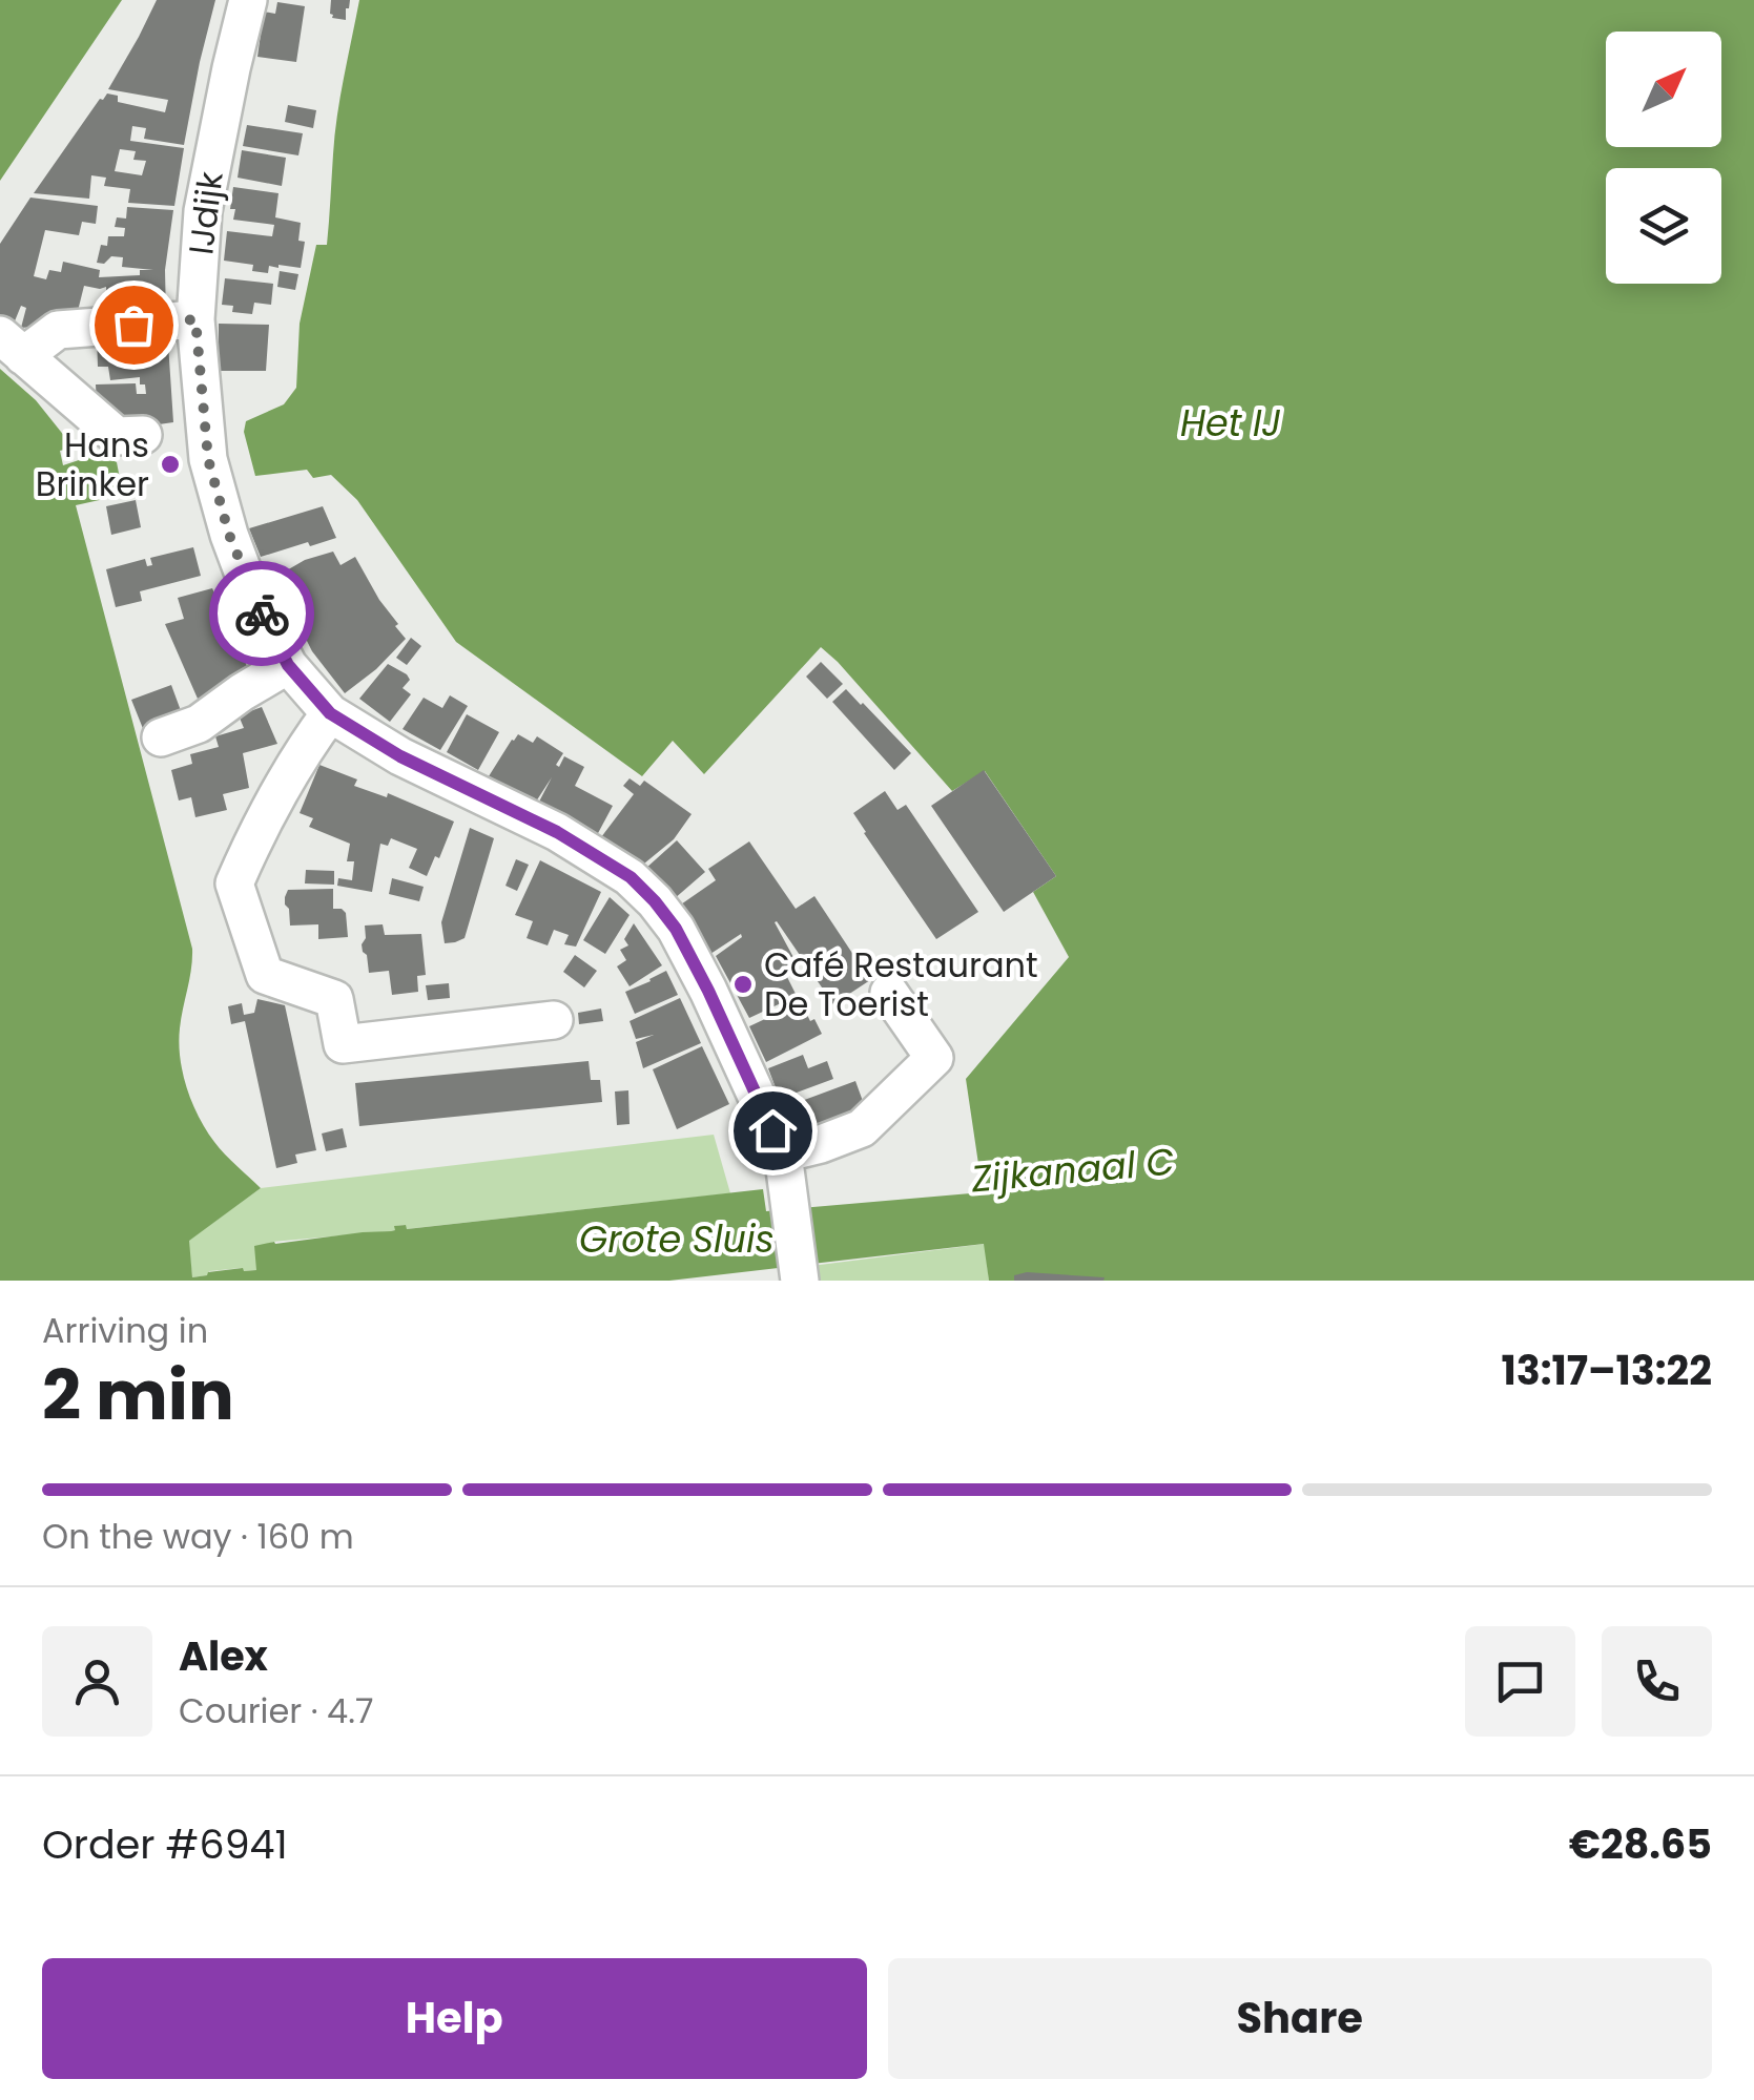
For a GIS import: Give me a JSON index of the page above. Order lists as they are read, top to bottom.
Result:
{
  "streets": {
    "street": ["IJdijk"]
  },
  "water": ["Het IJ", "Zijkanaal C", "Grote Sluis"],
  "places": ["Hans Brinker", "Café Restaurant De Toerist"],
  "north": "top right",
  "page": {
    "heading": ["2 min", "Arriving in", "13:17–13:22"],
    "panel": [
      "Alex",
      "Courier · 4.7",
      "Order #6941",
      "€28.65"
    ],
    "bar": "On the way · 160 m",
    "buttons": ["Help", "Share"]
  }
}
